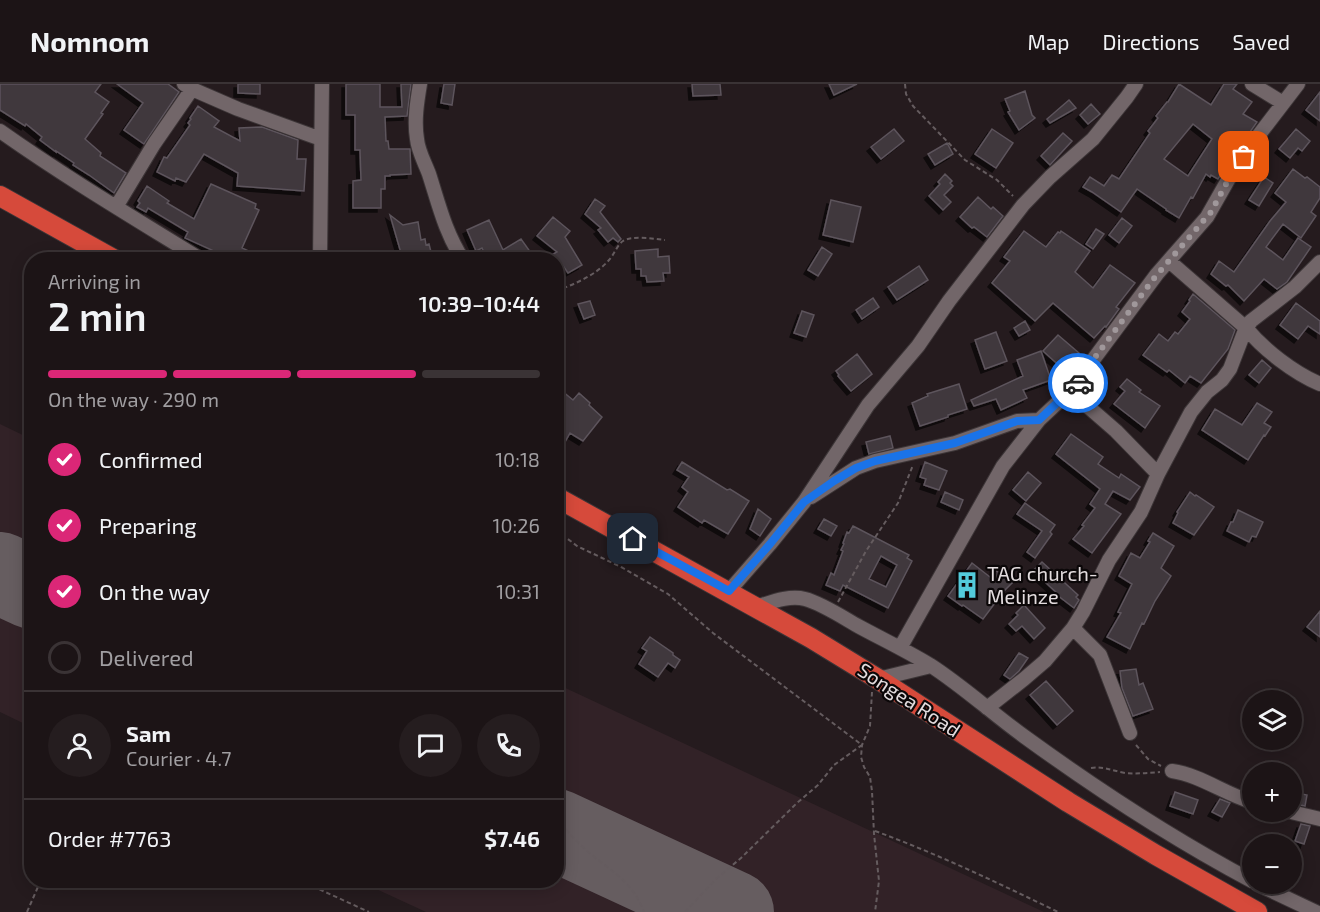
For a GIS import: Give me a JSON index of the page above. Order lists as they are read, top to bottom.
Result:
{
  "streets": {
    "highway": ["Songea Road"]
  },
  "places": {
    "building": ["TAG church- Melinze"]
  },
  "page": {
    "header": "Nomnom",
    "nav": ["Map", "Directions", "Saved"],
    "heading": ["2 min", "Arriving in", "10:39–10:44"],
    "panel": [
      "Sam",
      "Courier · 4.7",
      "Order #7763",
      "$7.46"
    ],
    "bar": "On the way · 290 m",
    "list": [
      ["Confirmed", "10:18"],
      ["Preparing", "10:26"],
      ["On the way", "10:31"],
      "Delivered"
    ],
    "map_buttons": ["+", "−"]
  }
}
